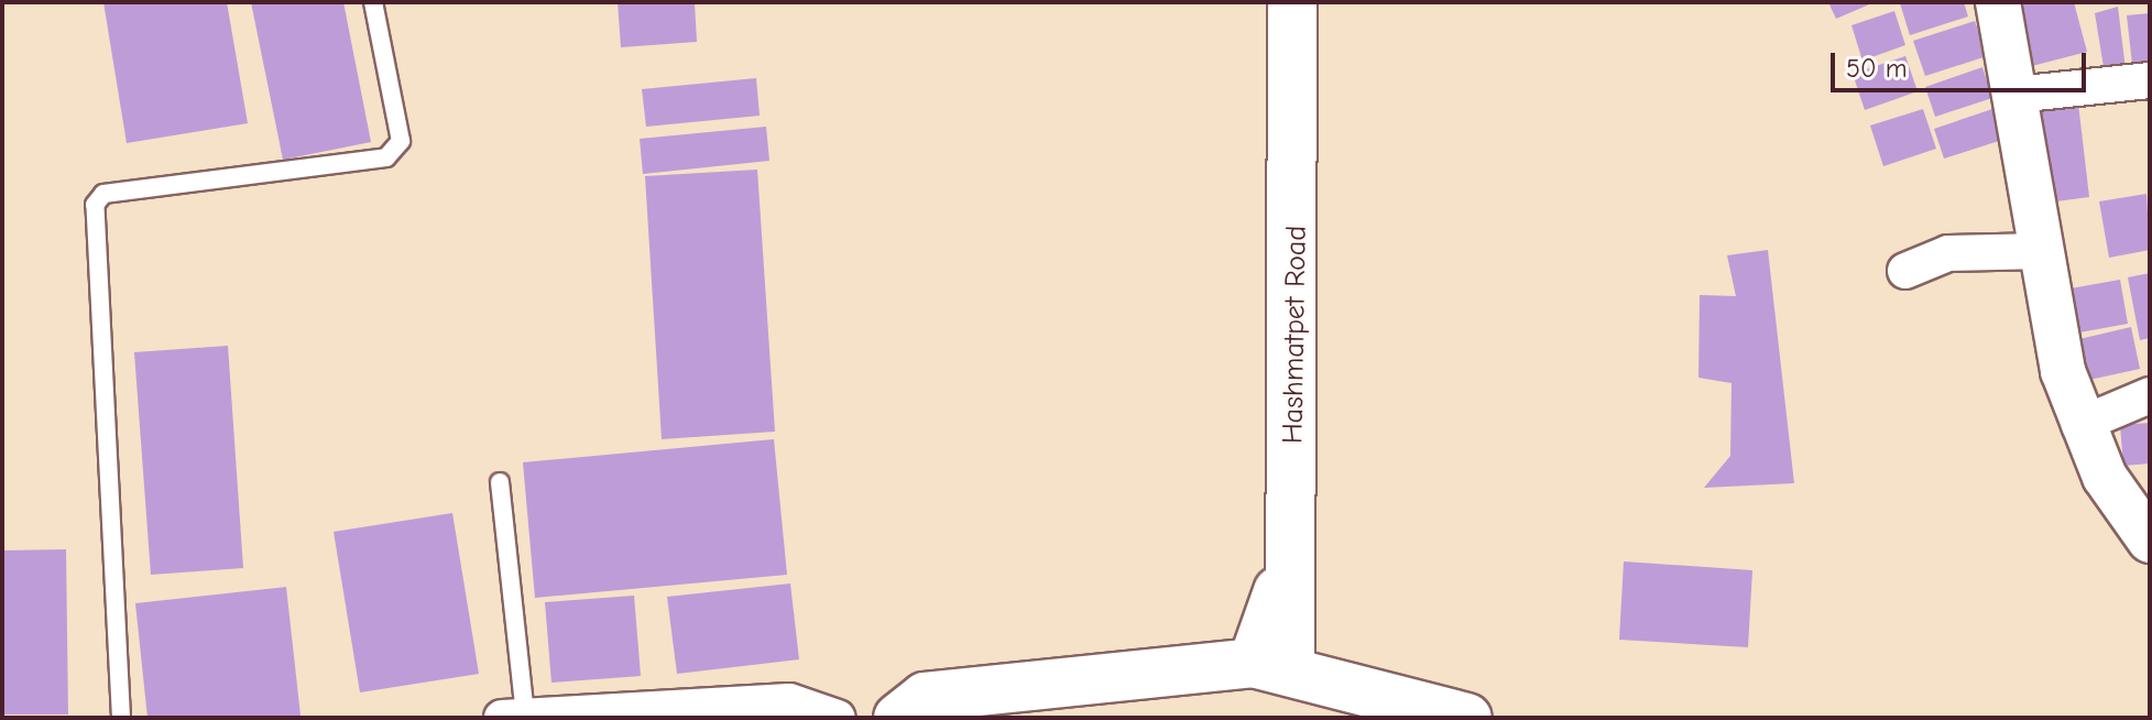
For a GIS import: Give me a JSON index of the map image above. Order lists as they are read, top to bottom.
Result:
{
  "streets": {
    "main road": ["Hashmatpet Road"]
  },
  "scale_bar": "50 m"
}
